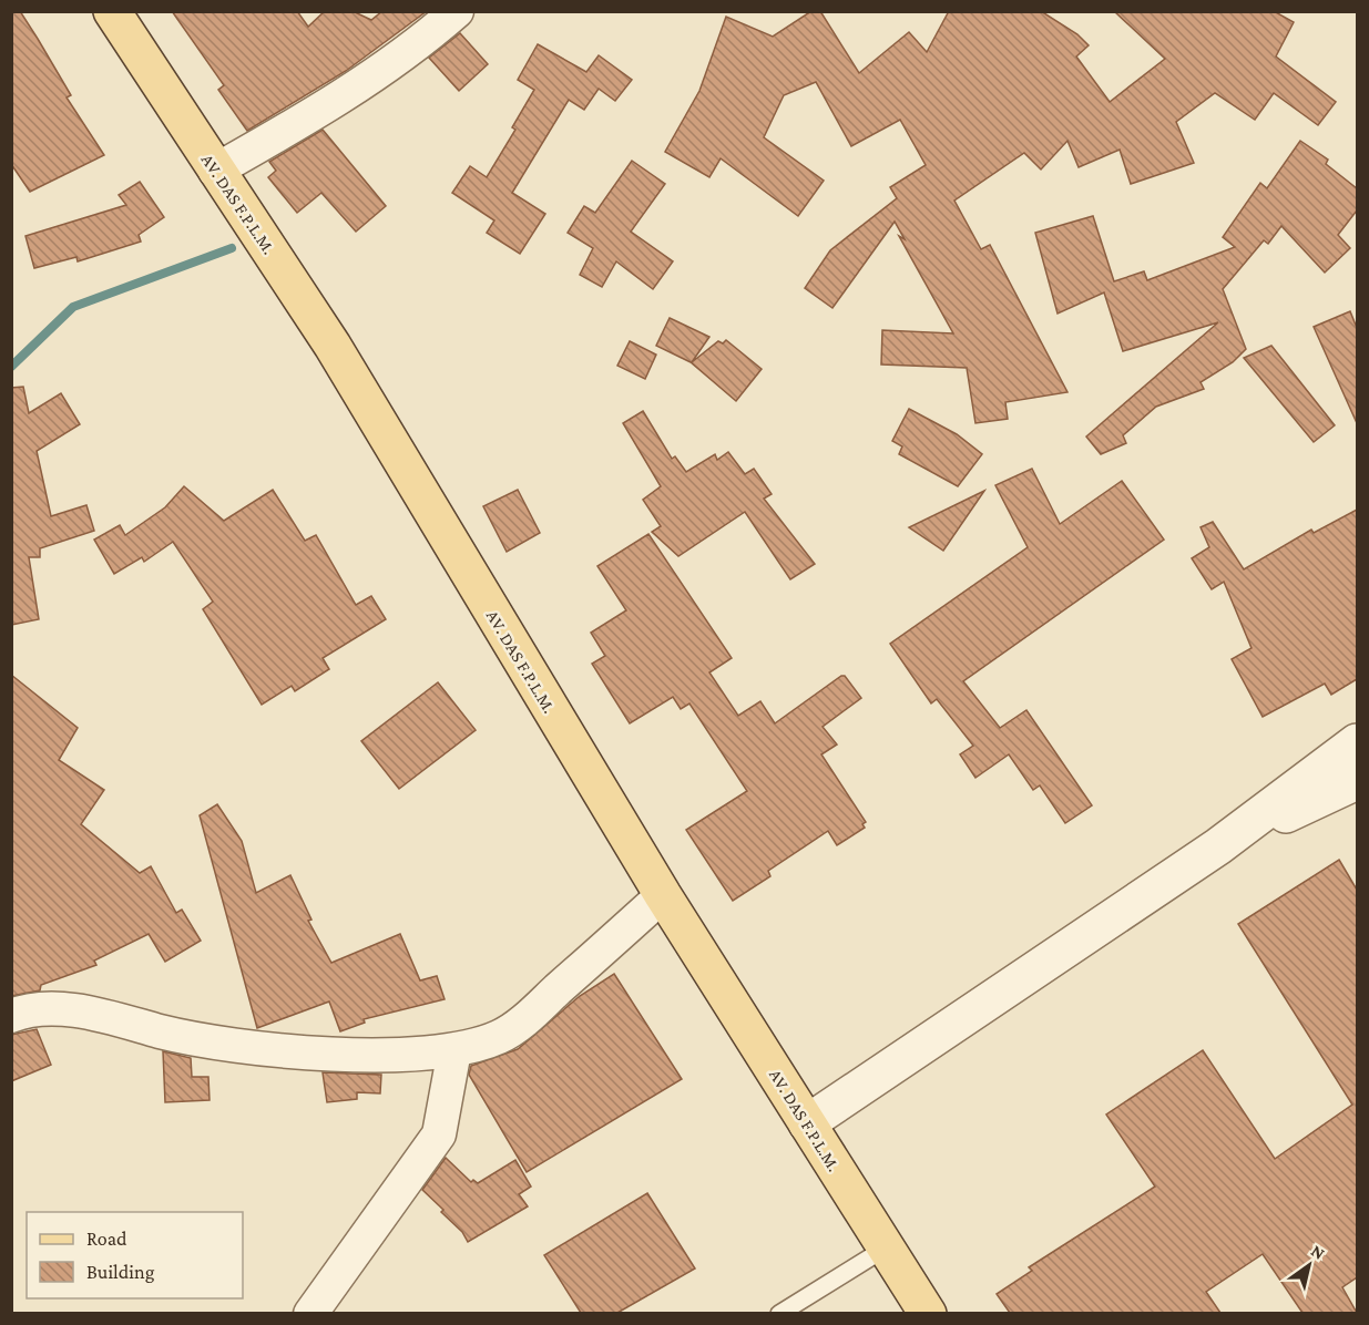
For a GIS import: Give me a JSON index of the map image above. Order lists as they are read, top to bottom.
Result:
{
  "streets": {
    "main road": ["AV. DAS F.P.L.M."]
  },
  "legend": ["Road", "Building"],
  "north": "top right"
}
